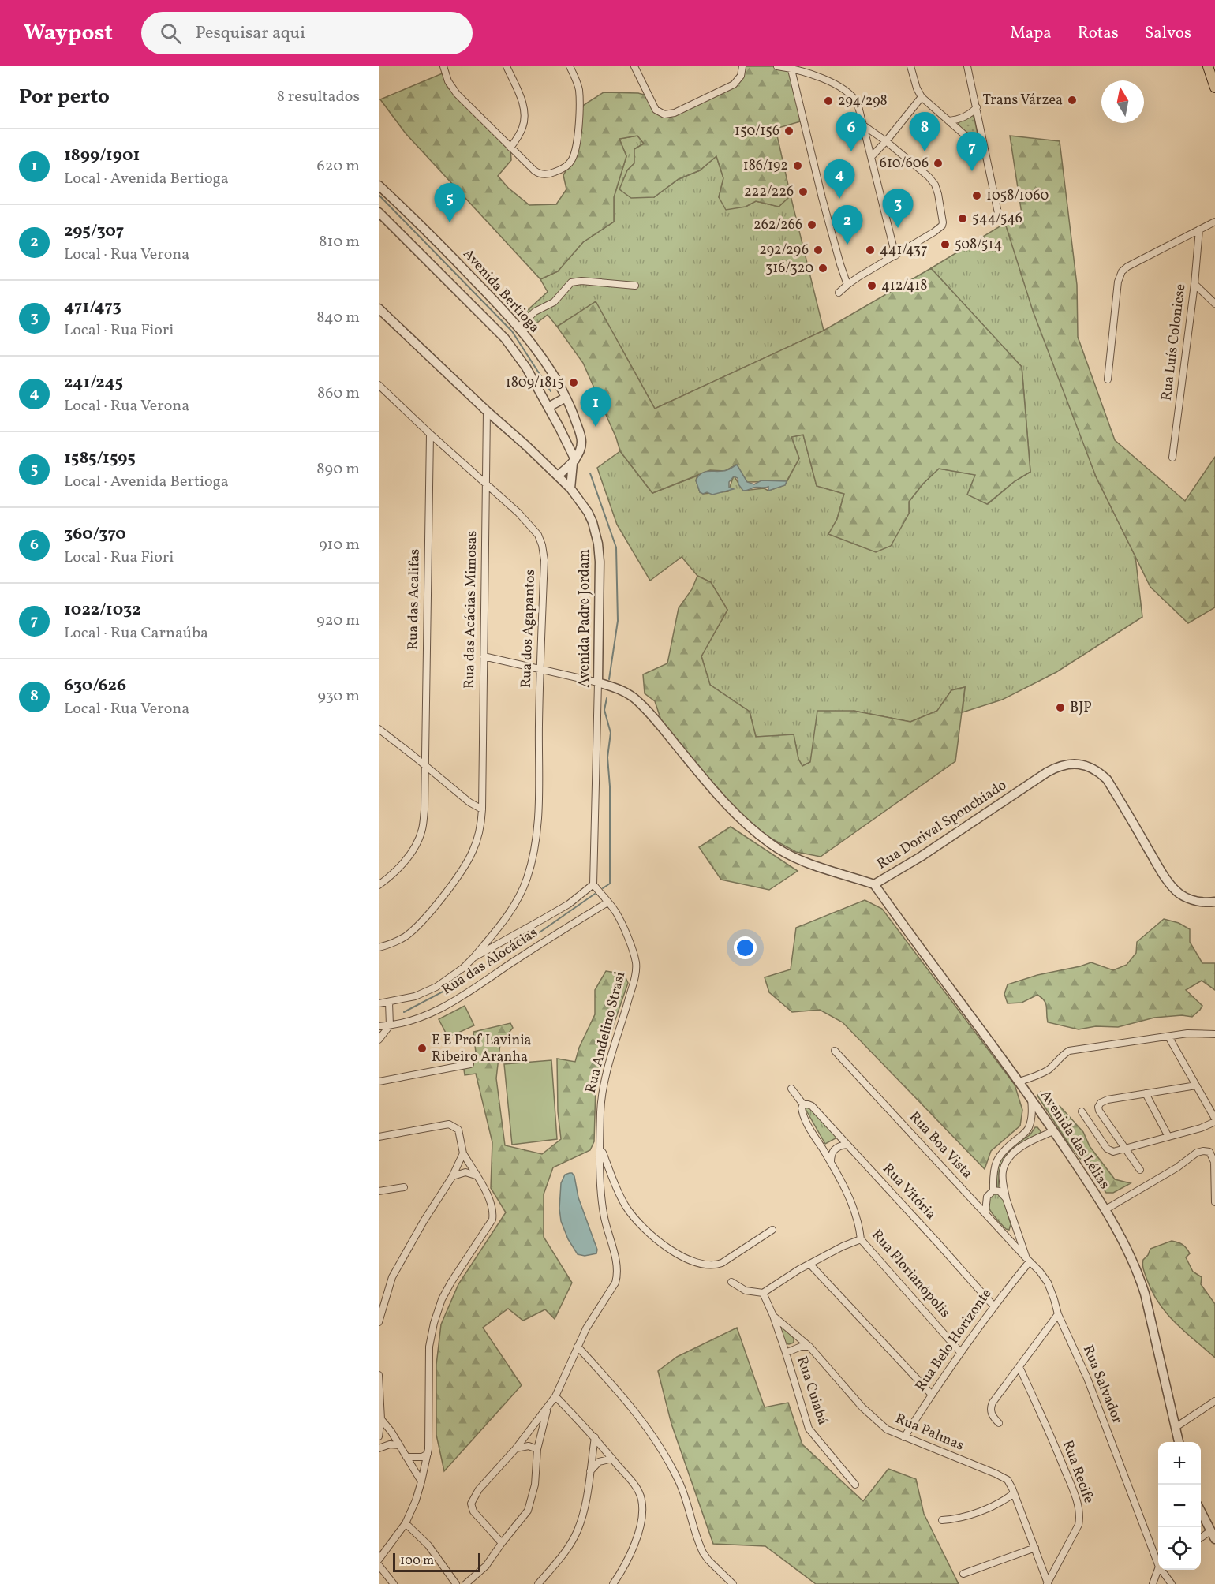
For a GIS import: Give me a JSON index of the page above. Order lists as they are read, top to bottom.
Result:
{
  "streets": {
    "street": [
      "Avenida Bertioga",
      "Rua Luís Coloniese",
      "Rua das Acalifas",
      "Rua das Acácias Mimosas",
      "Avenida Padre Jordam",
      "Rua dos Agapantos",
      "Rua Dorival Sponchiado",
      "Rua das Alocácias",
      "Rua Andelino Strasi",
      "Avenida das Lélias",
      "Rua Boa Vista",
      "Rua Vitória",
      "Rua Florianópolis",
      "Rua Belo Horizonte",
      "Rua Salvador",
      "Rua Cuiabá",
      "Rua Palmas",
      "Rua Recife"
    ]
  },
  "crossings": [
    ["Rua das Acalifas", "Rua dos Agapantos"],
    ["Rua das Acácias Mimosas", "Avenida Padre Jordam"],
    ["Rua das Acácias Mimosas", "Rua dos Agapantos"],
    ["Avenida Padre Jordam", "Rua Dorival Sponchiado"],
    ["Avenida Padre Jordam", "Rua Andelino Strasi"],
    ["Rua Dorival Sponchiado", "Avenida das Lélias"],
    ["Rua das Alocácias", "Rua Andelino Strasi"],
    ["Avenida das Lélias", "Rua Salvador"],
    ["Rua Boa Vista", "Rua Belo Horizonte"],
    ["Rua Boa Vista", "Rua Salvador"],
    ["Rua Vitória", "Rua Florianópolis"],
    ["Rua Vitória", "Rua Belo Horizonte"],
    ["Rua Florianópolis", "Rua Belo Horizonte"],
    ["Rua Belo Horizonte", "Rua Salvador"],
    ["Rua Belo Horizonte", "Rua Palmas"],
    ["Rua Cuiabá", "Rua Palmas"],
    ["Rua Palmas", "Rua Recife"]
  ],
  "places": [
    "Trans Várzea",
    "294/298",
    "150/156",
    "610/606",
    "186/192",
    "222/226",
    "1058/1060",
    "544/546",
    "262/266",
    "508/514",
    "292/296",
    "441/437",
    "316/320",
    "412/418",
    "1809/1815",
    "BJP",
    "E E Prof Lavinia Ribeiro Aranha"
  ],
  "scale_bar": "100 m",
  "north": "top",
  "page": {
    "header": "Waypost",
    "search": "Pesquisar aqui",
    "nav": ["Mapa", "Rotas", "Salvos"],
    "heading": ["Por perto", "8 resultados"],
    "pins": [
      "6",
      "8",
      "7",
      "4",
      "5",
      "3",
      "2",
      "1"
    ],
    "list": [
      {
        "mark": "1",
        "name": "1899/1901",
        "note": "Local · Avenida Bertioga",
        "value": "620 m"
      },
      {
        "mark": "2",
        "name": "295/307",
        "note": "Local · Rua Verona",
        "value": "810 m"
      },
      {
        "mark": "3",
        "name": "471/473",
        "note": "Local · Rua Fiori",
        "value": "840 m"
      },
      {
        "mark": "4",
        "name": "241/245",
        "note": "Local · Rua Verona",
        "value": "860 m"
      },
      {
        "mark": "5",
        "name": "1585/1595",
        "note": "Local · Avenida Bertioga",
        "value": "890 m"
      },
      {
        "mark": "6",
        "name": "360/370",
        "note": "Local · Rua Fiori",
        "value": "910 m"
      },
      {
        "mark": "7",
        "name": "1022/1032",
        "note": "Local · Rua Carnaúba",
        "value": "920 m"
      },
      {
        "mark": "8",
        "name": "630/626",
        "note": "Local · Rua Verona",
        "value": "930 m"
      }
    ],
    "map_buttons": ["+", "−"],
    "scale": "100 m"
  }
}
